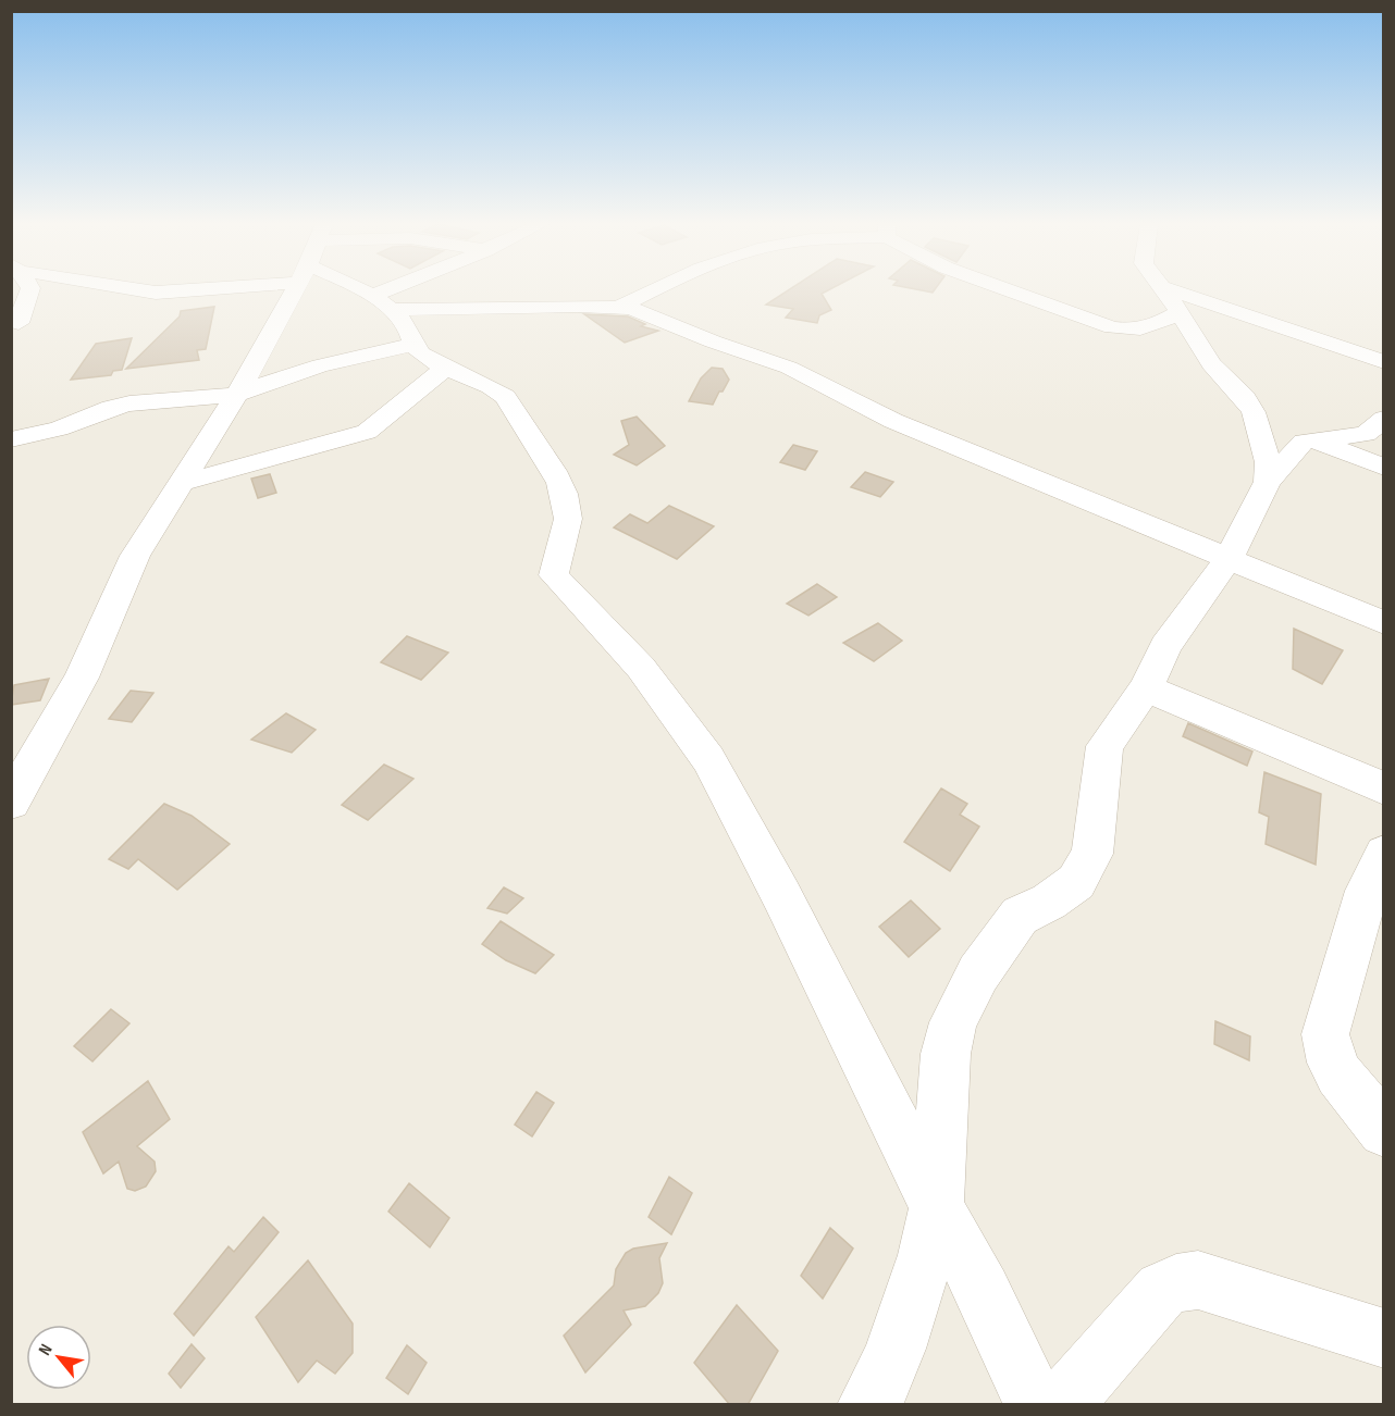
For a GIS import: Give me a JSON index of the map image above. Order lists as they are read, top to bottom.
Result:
{
  "north": "top left"
}
